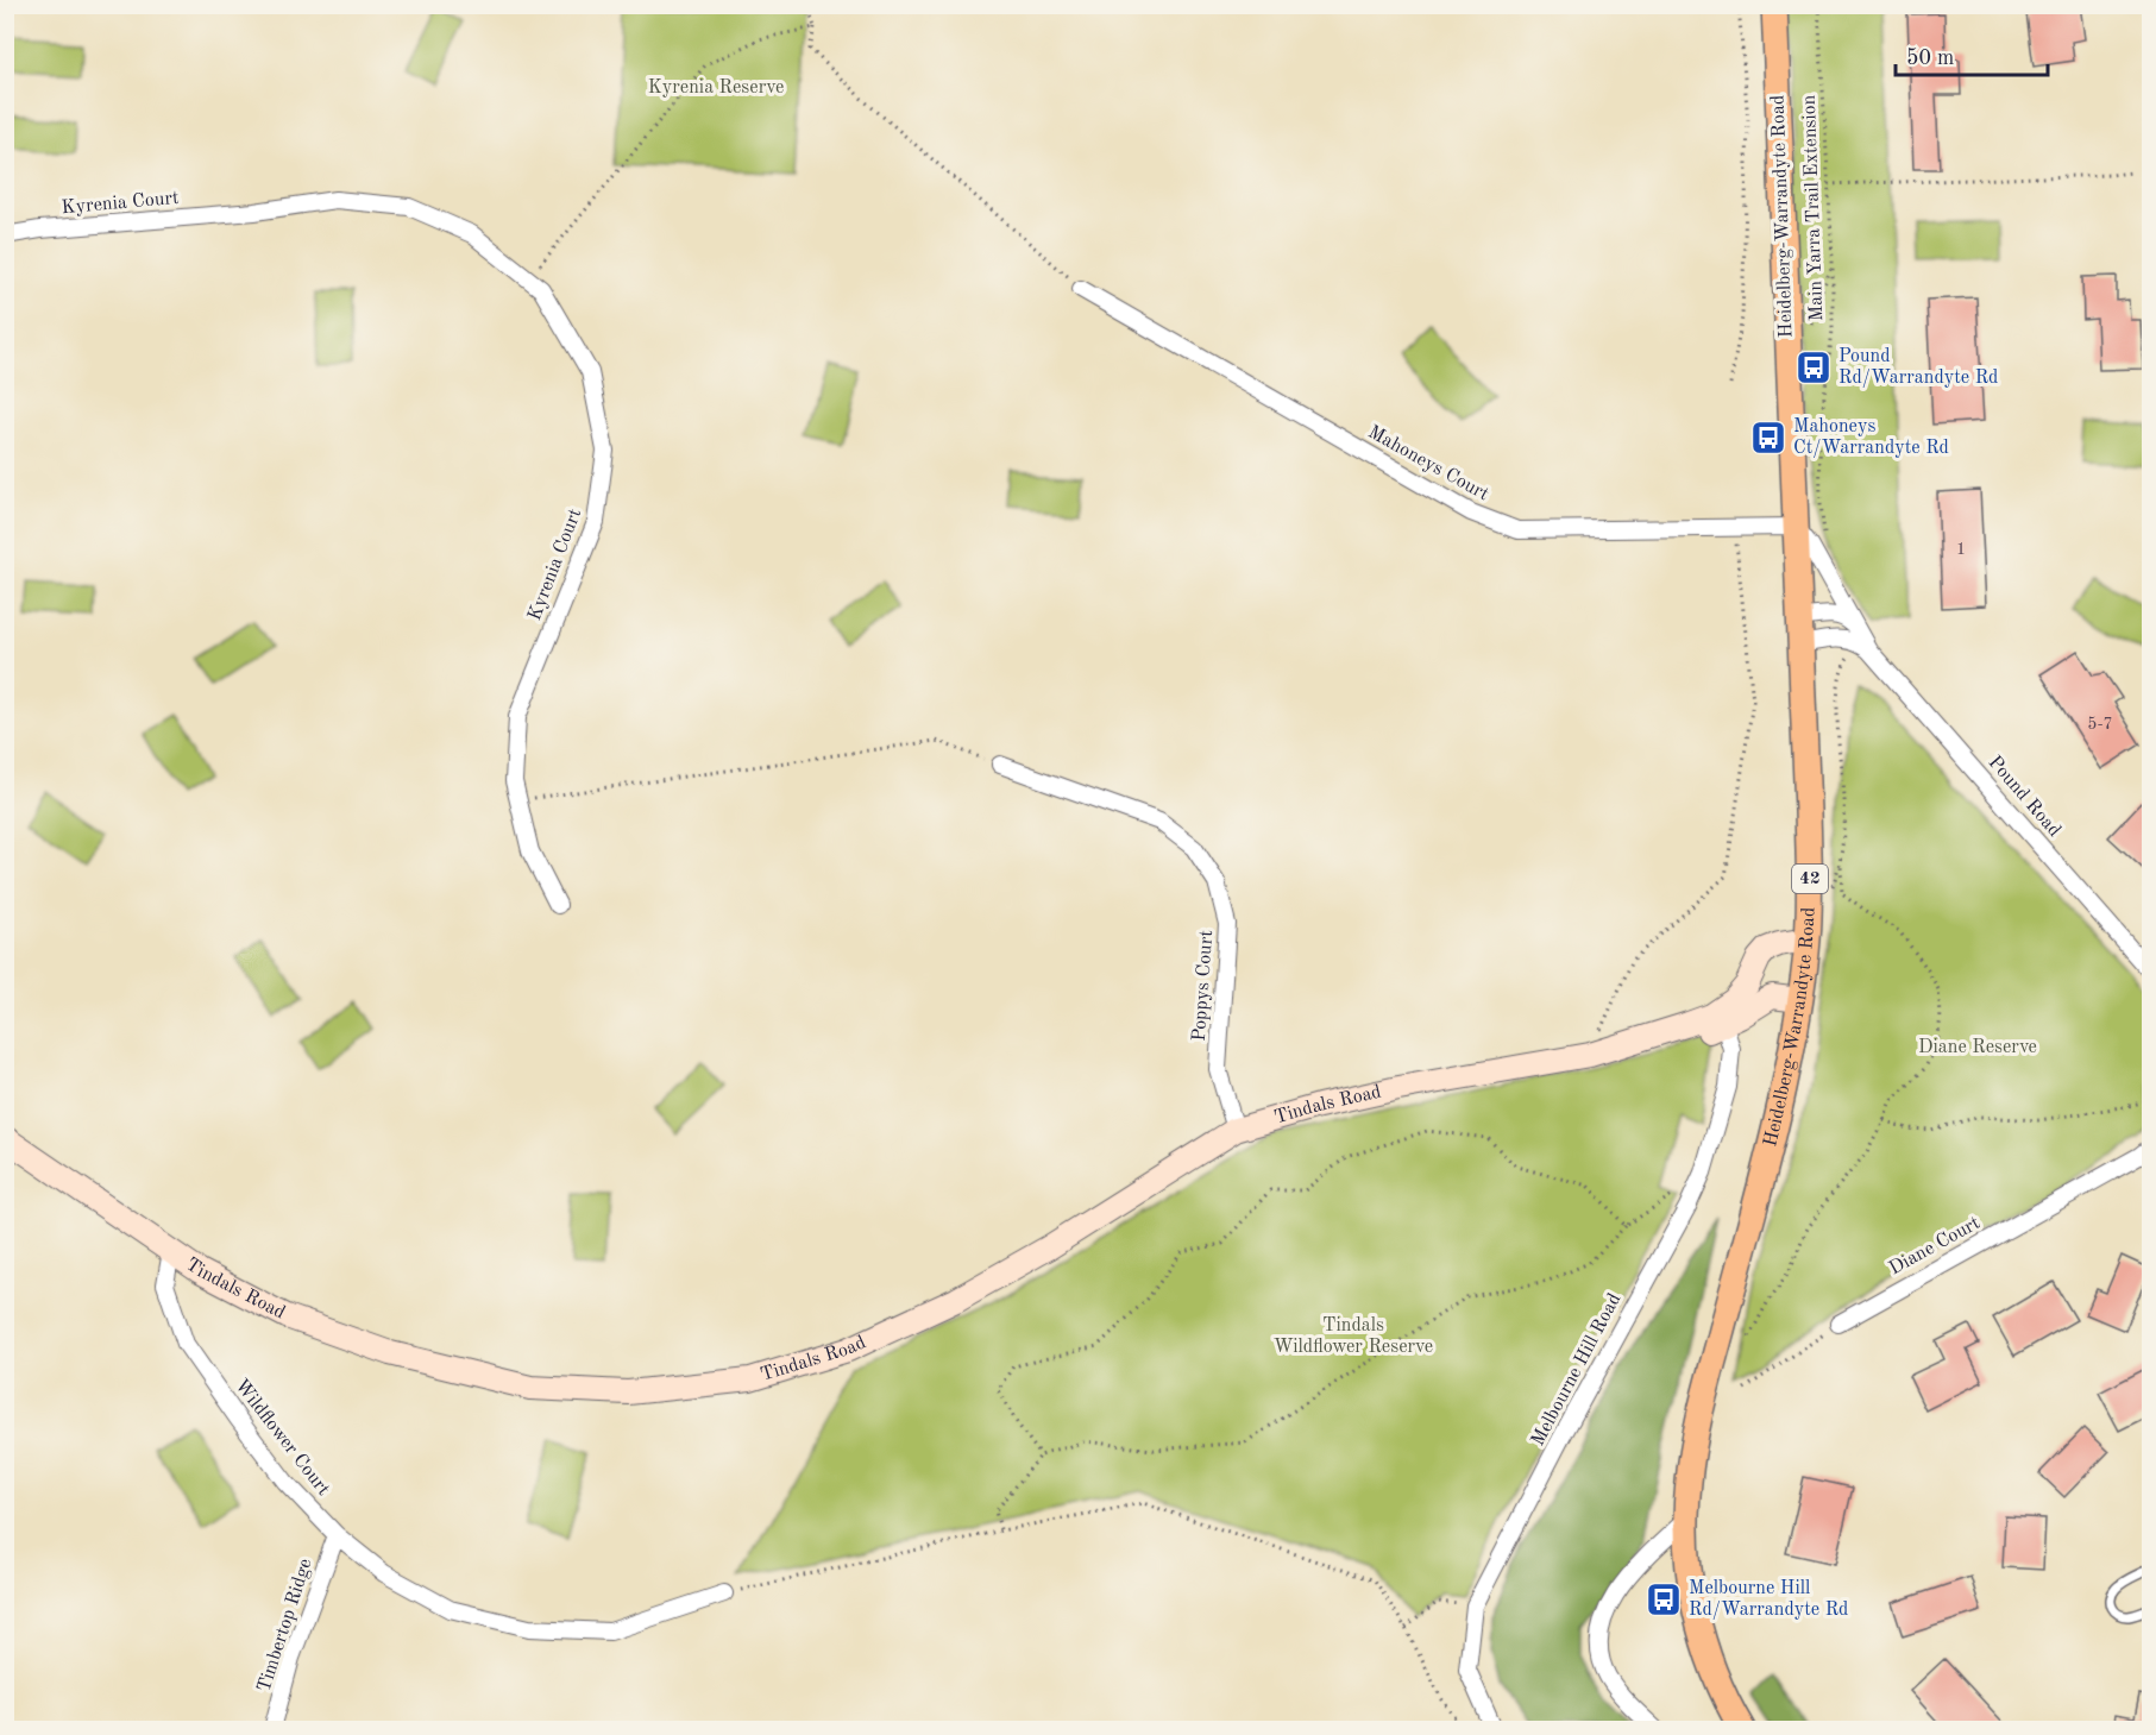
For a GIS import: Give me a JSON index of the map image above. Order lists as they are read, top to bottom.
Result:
{
  "streets": {
    "main road": ["Heidelberg-Warrandyte Road", "42", "Tindals Road"],
    "street": [
      "Kyrenia Court",
      "Mahoneys Court",
      "Pound Road",
      "Poppys Court",
      "Diane Court",
      "Melbourne Hill Road",
      "Wildflower Court",
      "Timbertop Ridge"
    ],
    "path": ["Main Yarra Trail Extension"]
  },
  "crossings": [
    ["Heidelberg-Warrandyte Road", "Mahoneys Court"],
    ["Heidelberg-Warrandyte Road", "Pound Road"],
    ["Heidelberg-Warrandyte Road", "Tindals Road"],
    ["Mahoneys Court", "Pound Road"],
    ["Poppys Court", "Tindals Road"],
    ["Tindals Road", "Melbourne Hill Road"],
    ["Tindals Road", "Wildflower Court"],
    ["Wildflower Court", "Timbertop Ridge"]
  ],
  "parks": ["Kyrenia Reserve", "Diane Reserve", "Tindals Wildflower Reserve"],
  "places": {
    "bus stop": ["Pound Rd/Warrandyte Rd", "Mahoneys Ct/Warrandyte Rd", "Melbourne Hill Rd/Warrandyte Rd"]
  },
  "house_numbers": ["1", "5-7"],
  "scale_bar": "50 m"
}
